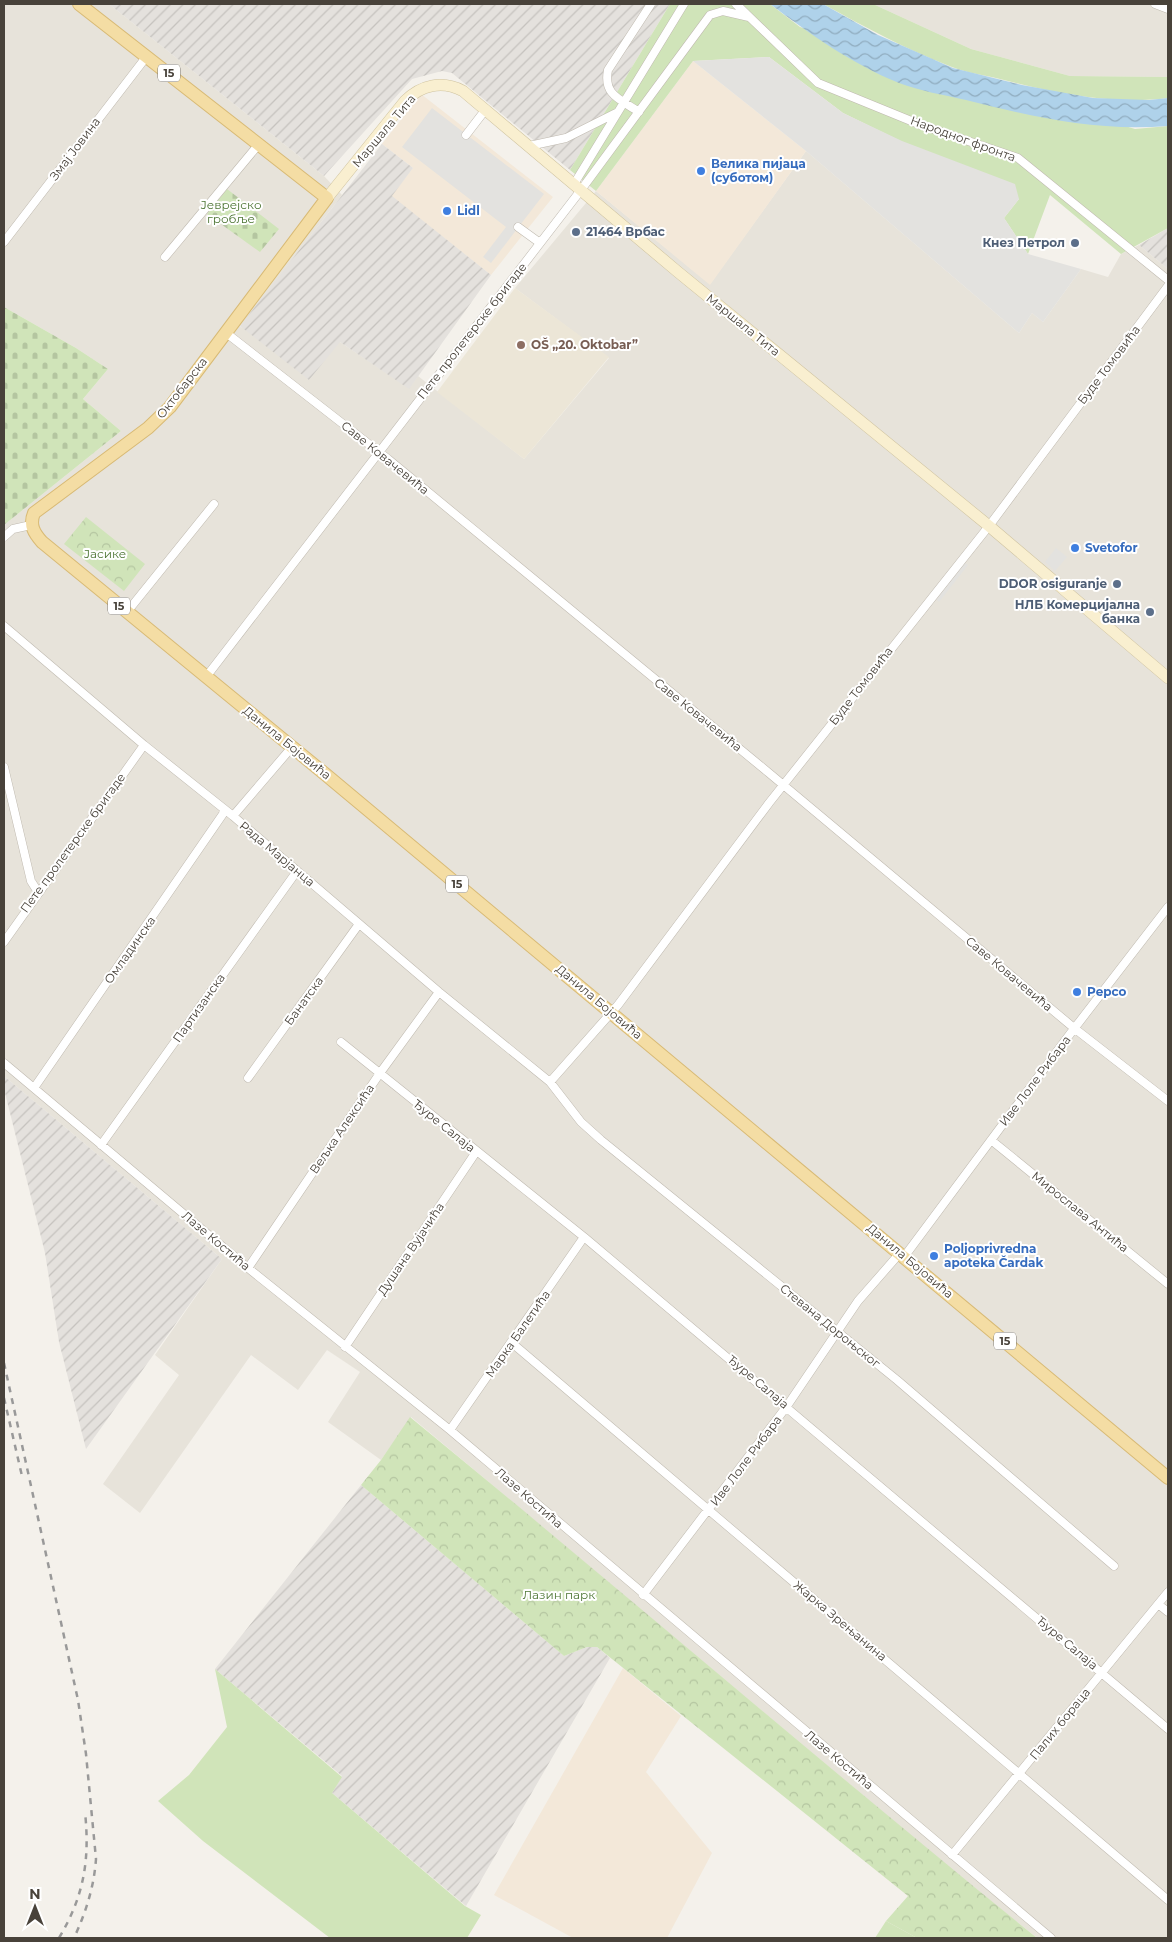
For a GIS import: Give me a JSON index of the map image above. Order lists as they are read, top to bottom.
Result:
{
  "streets": {
    "main road": ["15", "Октобарска", "Данила Бојовића"],
    "street": [
      "Маршала Тита",
      "Народног фронта",
      "Змај Јовина",
      "Пете пролетерске бригаде",
      "Буде Томовића",
      "Саве Ковачевића",
      "Рада Марјанца",
      "Омладинска",
      "Банатска",
      "Партизанска",
      "Иве Лоле Рибара",
      "Ђуре Салаја",
      "Вељка Алексића",
      "Мирослава Антића",
      "Лазе Костића",
      "Душана Вујачића",
      "Стевана Дороњског",
      "Марка Балетића",
      "Жарка Зрењанина",
      "Палих бораца"
    ]
  },
  "crossings": [
    ["15", "Маршала Тита"],
    ["15", "Змај Јовина"],
    ["15", "Октобарска"],
    ["Маршала Тита", "Пете пролетерске бригаде"],
    ["Маршала Тита", "Буде Томовића"],
    ["Маршала Тита", "Октобарска"],
    ["Народног фронта", "Пете пролетерске бригаде"],
    ["Пете пролетерске бригаде", "Саве Ковачевића"],
    ["Пете пролетерске бригаде", "Данила Бојовића"],
    ["Пете пролетерске бригаде", "Рада Марјанца"],
    ["Буде Томовића", "Саве Ковачевића"],
    ["Буде Томовића", "Данила Бојовића"],
    ["Буде Томовића", "Рада Марјанца"],
    ["Буде Томовића", "Стевана Дороњског"],
    ["Октобарска", "Саве Ковачевића"],
    ["Октобарска", "Данила Бојовића"],
    ["Саве Ковачевића", "Иве Лоле Рибара"],
    ["Данила Бојовића", "Иве Лоле Рибара"],
    ["Рада Марјанца", "Омладинска"],
    ["Рада Марјанца", "Банатска"],
    ["Рада Марјанца", "Партизанска"],
    ["Рада Марјанца", "Вељка Алексића"],
    ["Рада Марјанца", "Стевана Дороњског"],
    ["Омладинска", "Лазе Костића"],
    ["Партизанска", "Лазе Костића"],
    ["Иве Лоле Рибара", "Ђуре Салаја"],
    ["Иве Лоле Рибара", "Мирослава Антића"],
    ["Иве Лоле Рибара", "Лазе Костића"],
    ["Иве Лоле Рибара", "Стевана Дороњског"],
    ["Иве Лоле Рибара", "Жарка Зрењанина"],
    ["Ђуре Салаја", "Вељка Алексића"],
    ["Ђуре Салаја", "Душана Вујачића"],
    ["Ђуре Салаја", "Марка Балетића"],
    ["Ђуре Салаја", "Палих бораца"],
    ["Вељка Алексића", "Лазе Костића"],
    ["Лазе Костића", "Душана Вујачића"],
    ["Лазе Костића", "Марка Балетића"],
    ["Лазе Костића", "Палих бораца"],
    ["Марка Балетића", "Жарка Зрењанина"],
    ["Жарка Зрењанина", "Палих бораца"]
  ],
  "parks": ["Јеврејско гробље", "Јасике", "Лазин парк"],
  "places": [
    "Велика пијаца (суботом)",
    "Lidl",
    "21464 Врбас",
    "Кнез Петрол",
    "OŠ „20. Oktobar”",
    "Svetofor",
    "DDOR osiguranje",
    "НЛБ Комерцијална банка",
    "Pepco",
    "Poljoprivredna apoteka Čardak"
  ],
  "north": "top"
}
